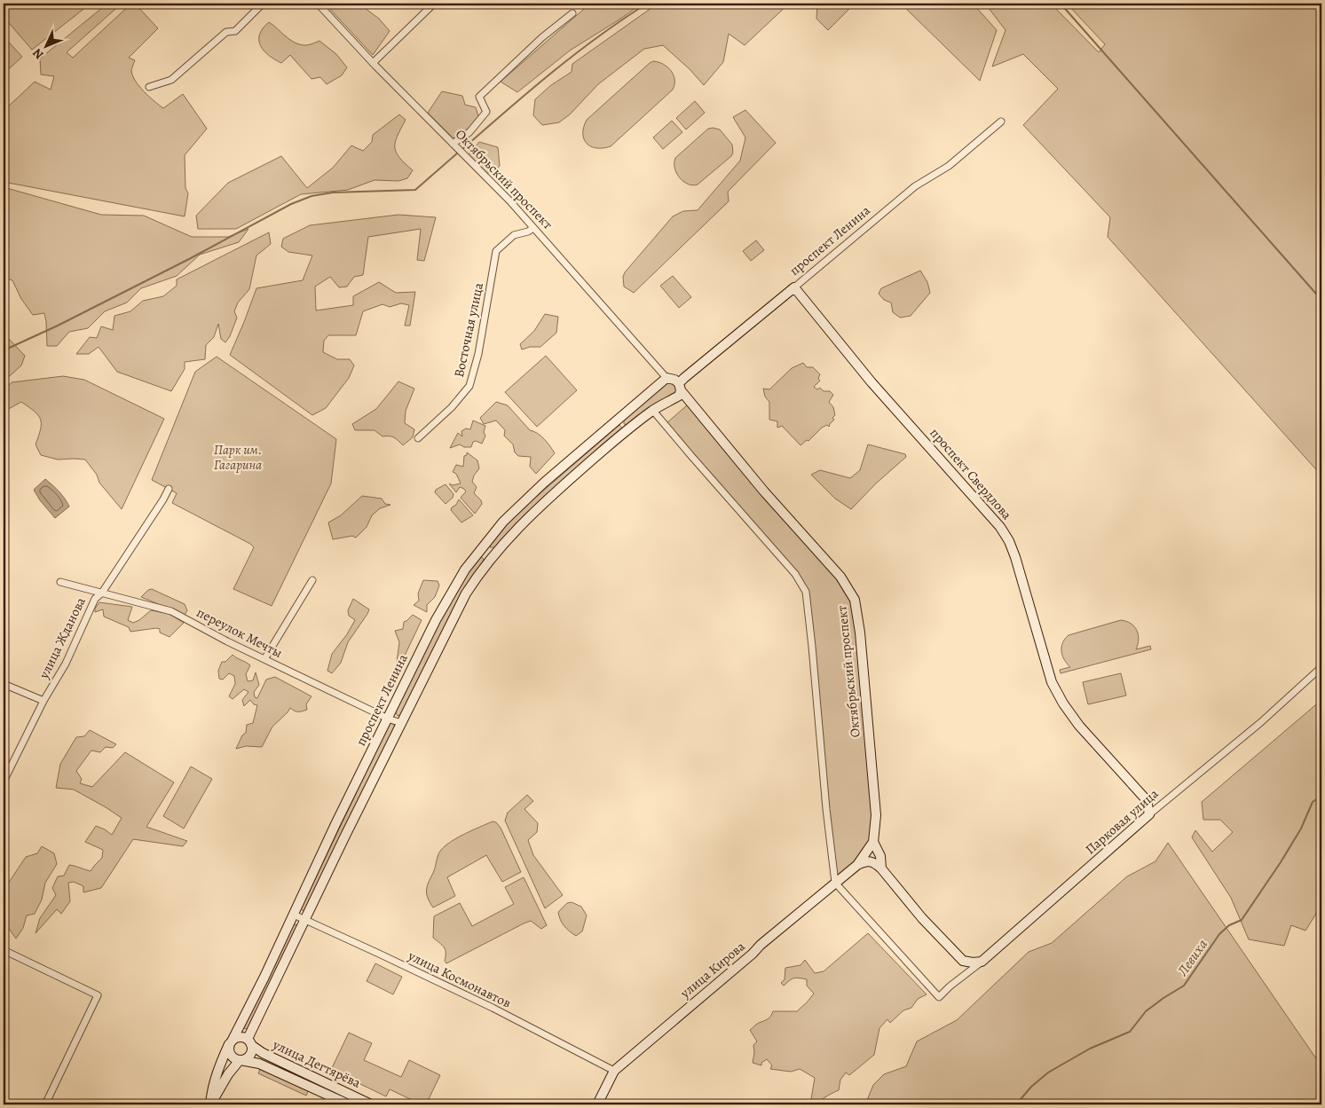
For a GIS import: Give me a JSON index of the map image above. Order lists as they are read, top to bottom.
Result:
{
  "streets": {
    "street": [
      "Октябрьский проспект",
      "проспект Ленина",
      "Восточная улица",
      "проспект Свердлова",
      "переулок Мечты",
      "улица Жданова",
      "Парковая улица",
      "улица Кирова",
      "улица Космонавтов",
      "улица Дегтярёва"
    ]
  },
  "crossings": [
    ["Октябрьский проспект", "проспект Ленина"],
    ["Октябрьский проспект", "Восточная улица"],
    ["Октябрьский проспект", "Парковая улица"],
    ["Октябрьский проспект", "улица Кирова"],
    ["проспект Ленина", "проспект Свердлова"],
    ["проспект Ленина", "переулок Мечты"],
    ["проспект Ленина", "улица Космонавтов"],
    ["проспект Ленина", "улица Дегтярёва"],
    ["переулок Мечты", "улица Жданова"],
    ["Парковая улица", "улица Кирова"],
    ["улица Кирова", "улица Космонавтов"]
  ],
  "water": ["Левиха"],
  "parks": ["Парк им. Гагарина"],
  "north": "bottom left"
}
